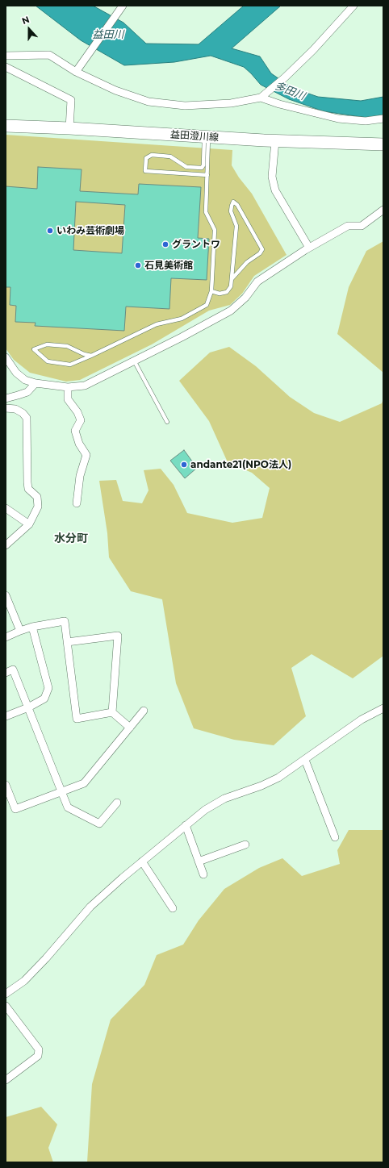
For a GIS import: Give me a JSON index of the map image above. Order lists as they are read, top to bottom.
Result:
{
  "streets": {
    "main road": ["益田澄川線"]
  },
  "districts": ["水分町"],
  "water": ["益田川", "多田川"],
  "places": [
    "いわみ芸術劇場",
    "グラントワ",
    "石見美術館",
    "andante21(NPO法人)"
  ],
  "north": "top"
}
